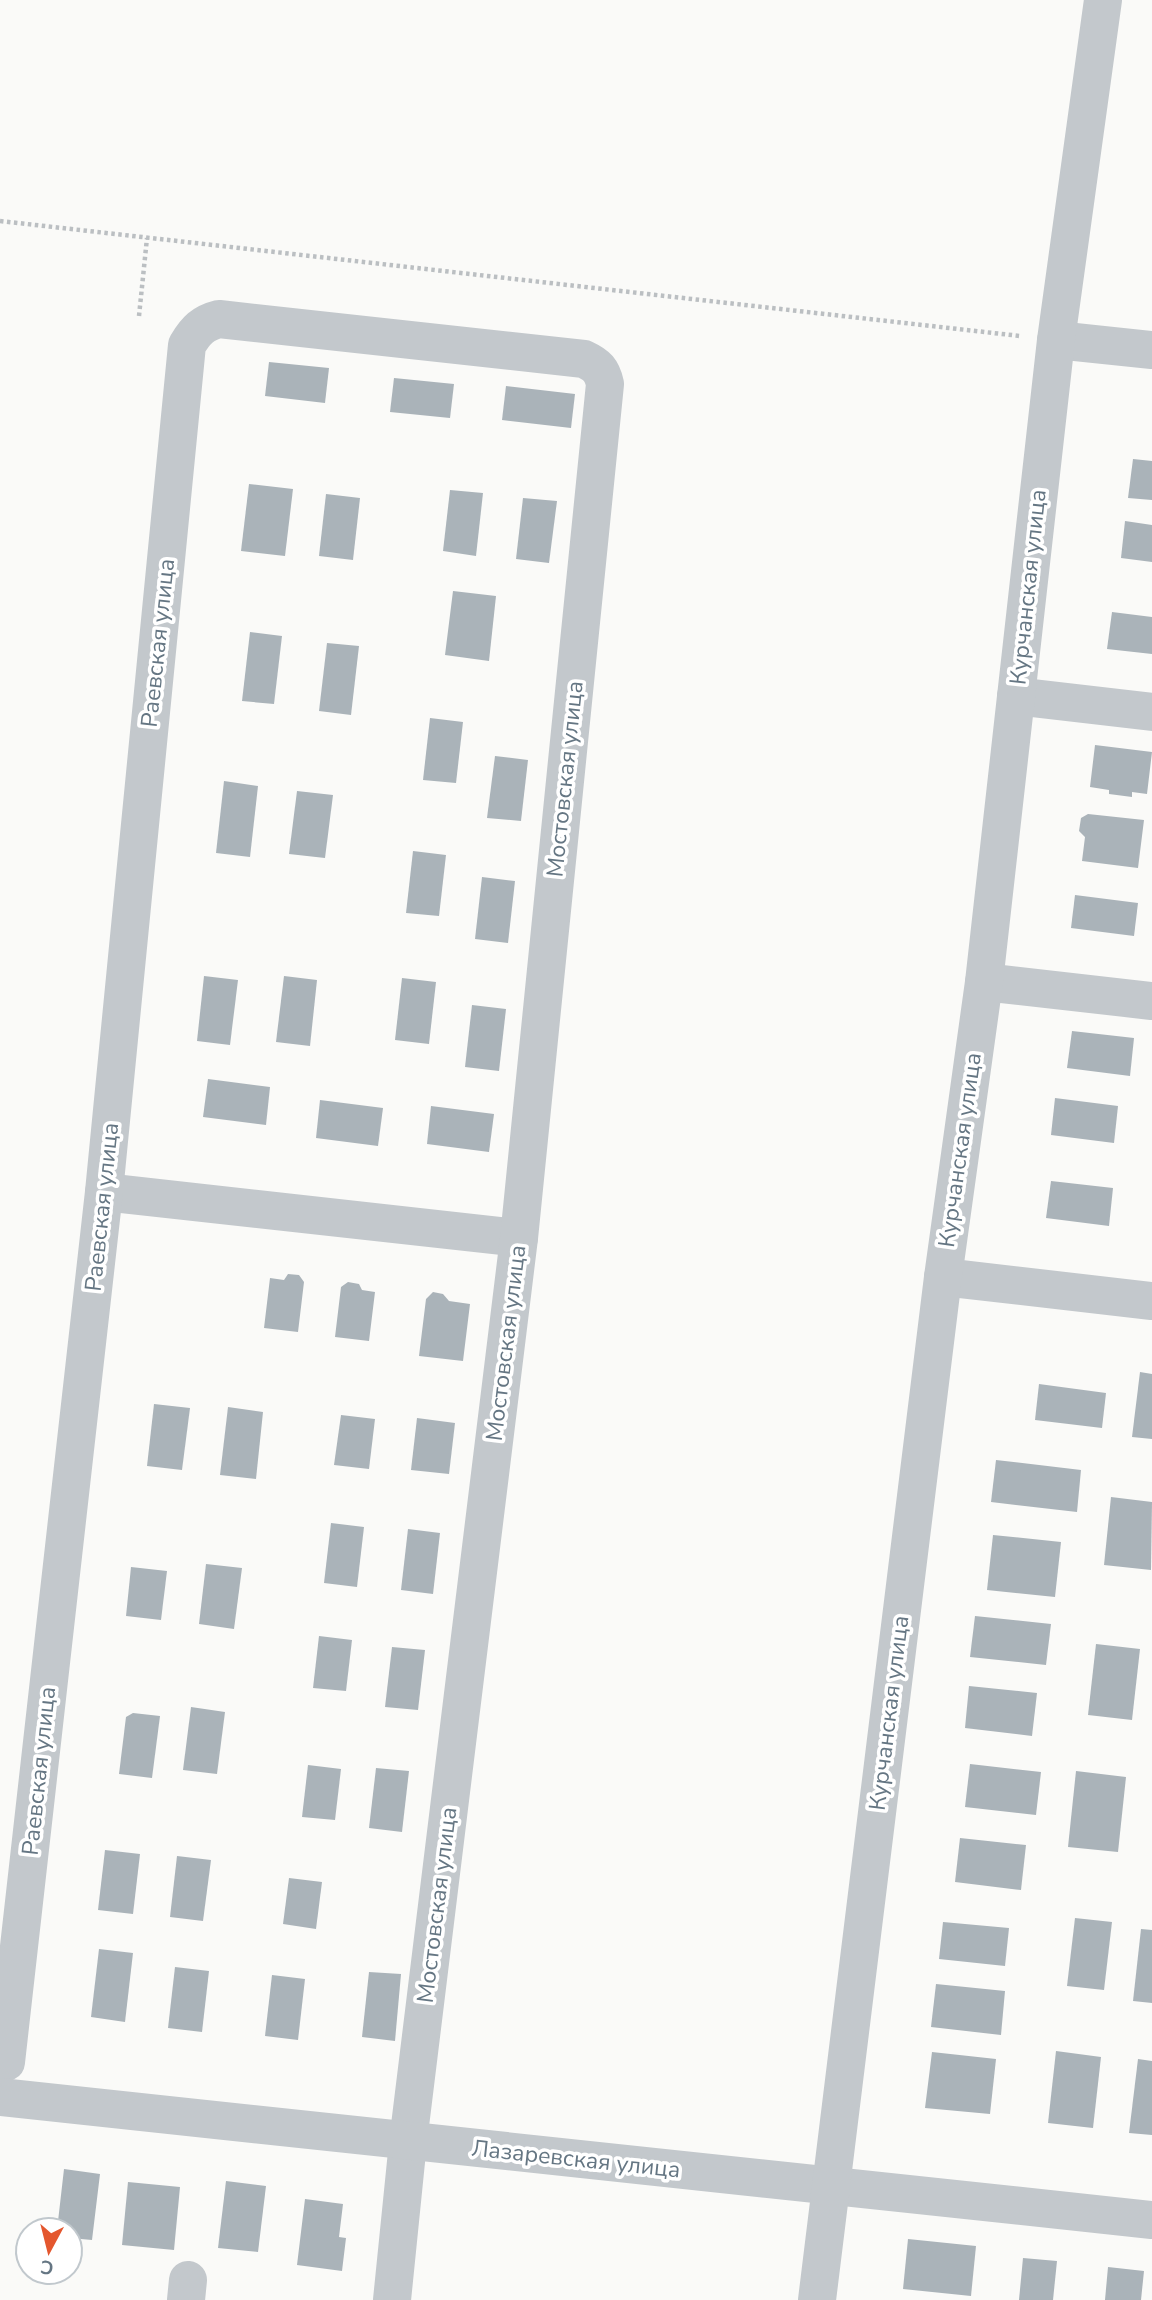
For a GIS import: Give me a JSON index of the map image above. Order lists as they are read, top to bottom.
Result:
{
  "streets": {
    "street": [
      "Курчанская улица",
      "Раевская улица",
      "Мостовская улица",
      "Лазаревская улица"
    ]
  },
  "crossings": [
    ["Курчанская улица", "Лазаревская улица"],
    ["Раевская улица", "Мостовская улица"],
    ["Мостовская улица", "Лазаревская улица"]
  ],
  "north": "bottom"
}
